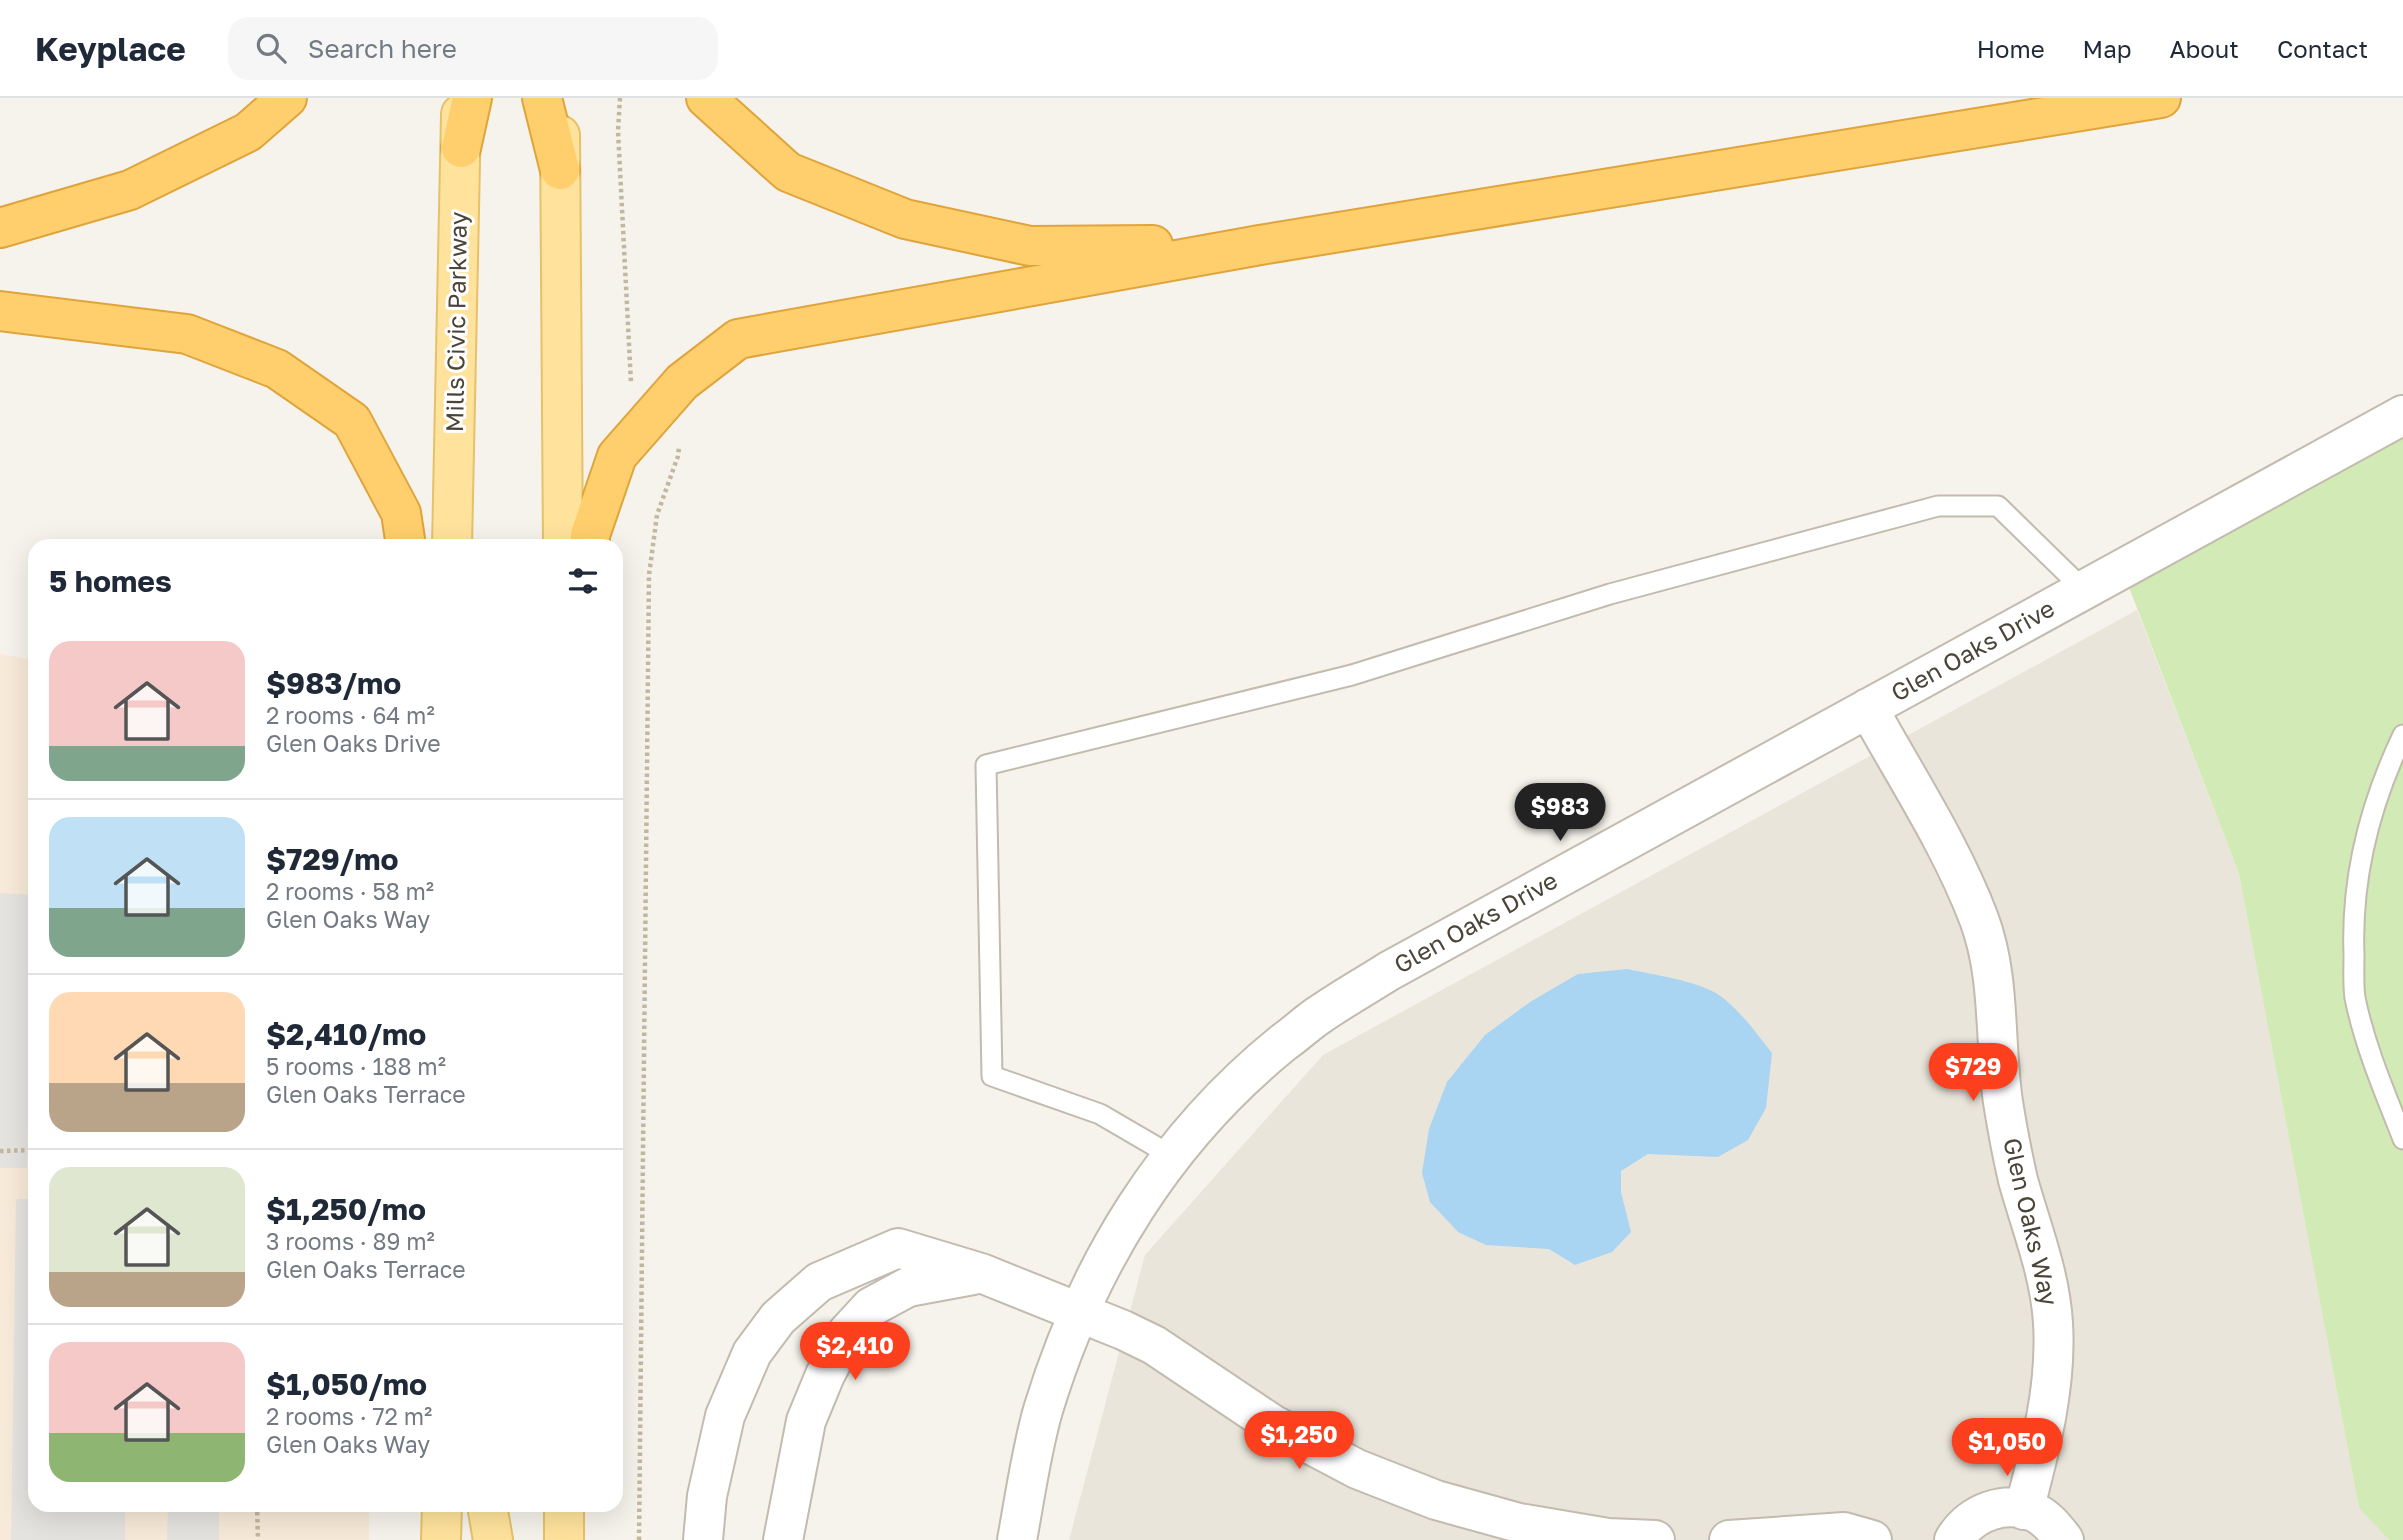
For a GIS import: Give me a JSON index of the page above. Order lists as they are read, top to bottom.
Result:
{
  "streets": {
    "main road": ["Mills Civic Parkway"],
    "street": ["Glen Oaks Drive", "Glen Oaks Way"]
  },
  "crossings": [
    ["Glen Oaks Drive", "Glen Oaks Way"]
  ],
  "page": {
    "header": "Keyplace",
    "search": "Search here",
    "nav": [
      "Home",
      "Map",
      "About",
      "Contact"
    ],
    "heading": "5 homes",
    "list": [
      {
        "name": "$983/mo",
        "note": "2 rooms · 64 m² · Glen Oaks Drive"
      },
      {
        "name": "$729/mo",
        "note": "2 rooms · 58 m² · Glen Oaks Way"
      },
      {
        "name": "$2,410/mo",
        "note": "5 rooms · 188 m² · Glen Oaks Terrace"
      },
      {
        "name": "$1,250/mo",
        "note": "3 rooms · 89 m² · Glen Oaks Terrace"
      },
      {
        "name": "$1,050/mo",
        "note": "2 rooms · 72 m² · Glen Oaks Way"
      }
    ],
    "price": [
      "$983",
      "$729",
      "$2,410",
      "$1,250",
      "$1,050"
    ]
  }
}
